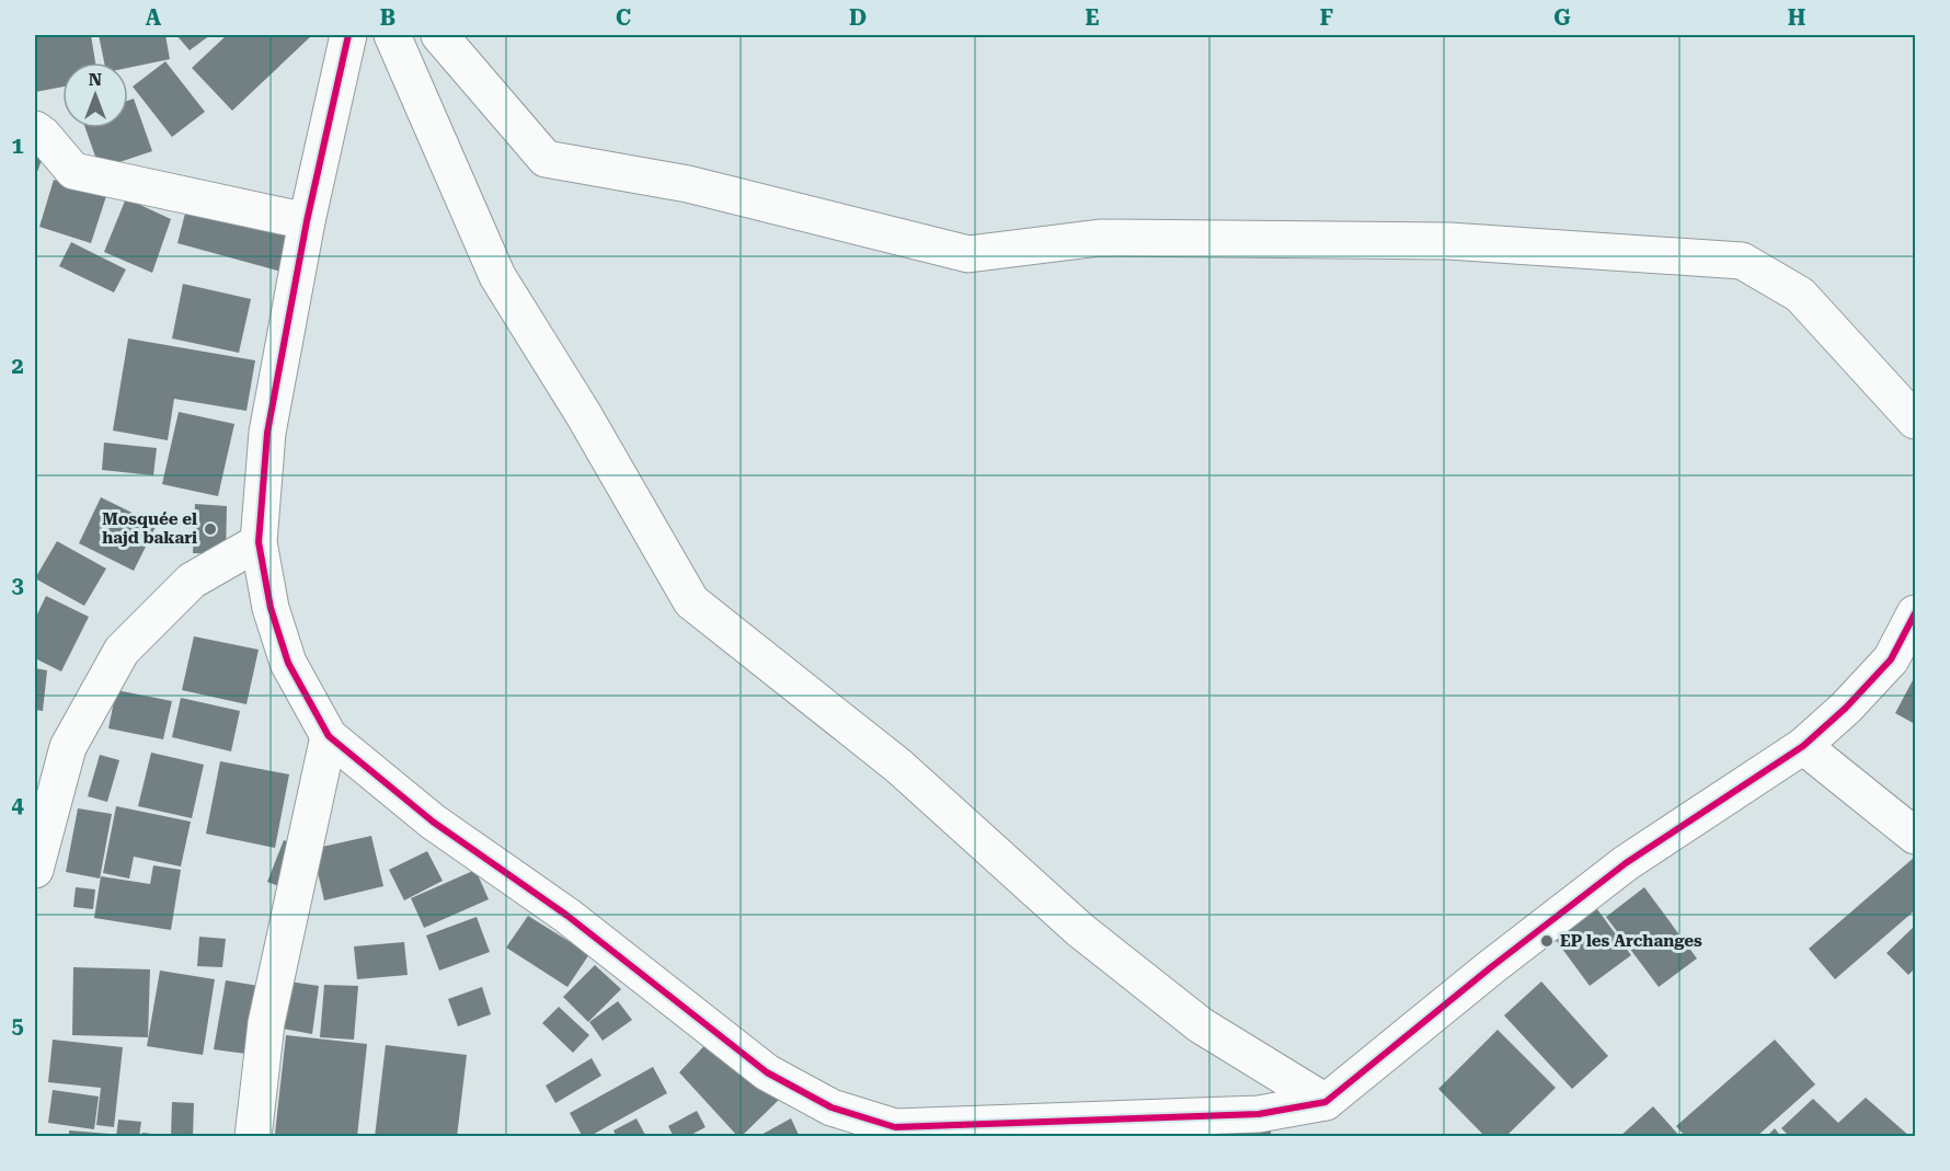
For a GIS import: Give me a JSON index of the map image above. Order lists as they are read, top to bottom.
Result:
{
  "places": ["Mosquée el hajd bakari", "EP les Archanges"],
  "north": "top",
  "grid": {
    "columns": [
      "A",
      "B",
      "C",
      "D",
      "E",
      "F",
      "G",
      "H"
    ],
    "rows": [
      "1",
      "2",
      "3",
      "4",
      "5"
    ]
  }
}
